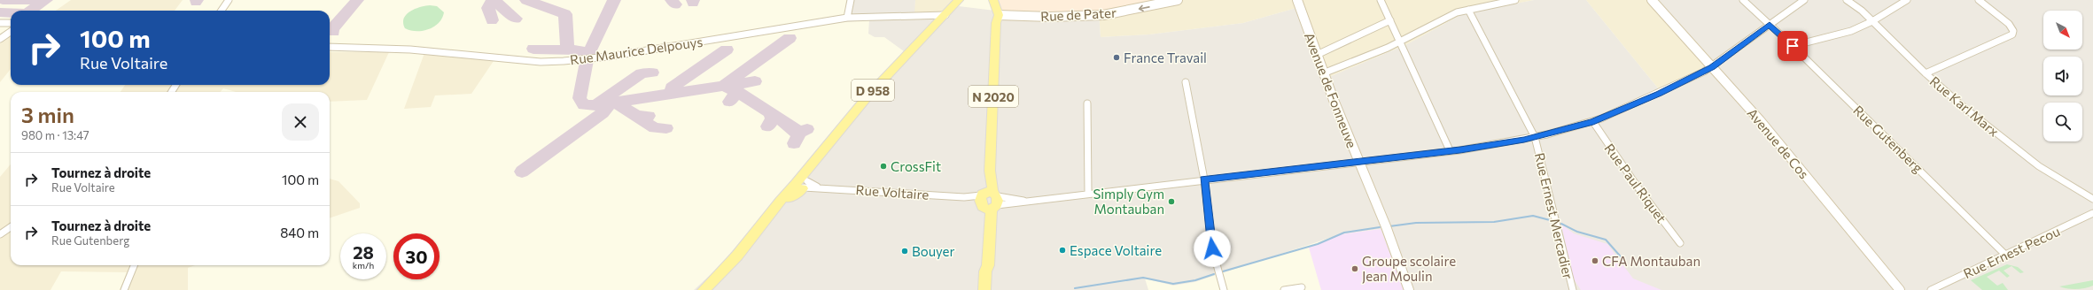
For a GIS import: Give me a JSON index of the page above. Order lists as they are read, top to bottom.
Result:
{
  "streets": {
    "main road": ["D 958", "N 2020"],
    "street": [
      "Rue de Pater",
      "Rue Maurice Delpouys",
      "Avenue de Fonneuve",
      "Rue Karl Marx",
      "Rue Gutenberg",
      "Avenue de Cos",
      "Rue Paul Riquet",
      "Rue Voltaire",
      "Rue Ernest Mercadier",
      "Rue Ernest Pecou"
    ]
  },
  "crossings": [
    ["Rue de Pater", "N 2020"],
    ["Rue Maurice Delpouys", "D 958"],
    ["D 958", "Rue Voltaire"],
    ["Avenue de Fonneuve", "Rue Voltaire"],
    ["N 2020", "Rue Voltaire"],
    ["Rue Gutenberg", "Rue Voltaire"],
    ["Rue Gutenberg", "Rue Ernest Pecou"],
    ["Avenue de Cos", "Rue Voltaire"],
    ["Rue Paul Riquet", "Rue Voltaire"],
    ["Rue Voltaire", "Rue Ernest Mercadier"]
  ],
  "one_way": ["Rue de Pater"],
  "places": [
    "France Travail",
    "CrossFit",
    "Simply Gym Montauban",
    "Espace Voltaire",
    "Bouyer",
    "CFA Montauban",
    "Groupe scolaire Jean Moulin"
  ],
  "north": "bottom right",
  "page": {
    "turn": ["100 m", "Rue Voltaire"],
    "heading": ["3 min", "980 m · 13:47"],
    "list": [
      {
        "name": "Tournez à droite",
        "note": "Rue Voltaire",
        "value": "100 m"
      },
      {
        "name": "Tournez à droite",
        "note": "Rue Gutenberg",
        "value": "840 m"
      }
    ],
    "speed": "28 km/h",
    "limit": "30"
  }
}
